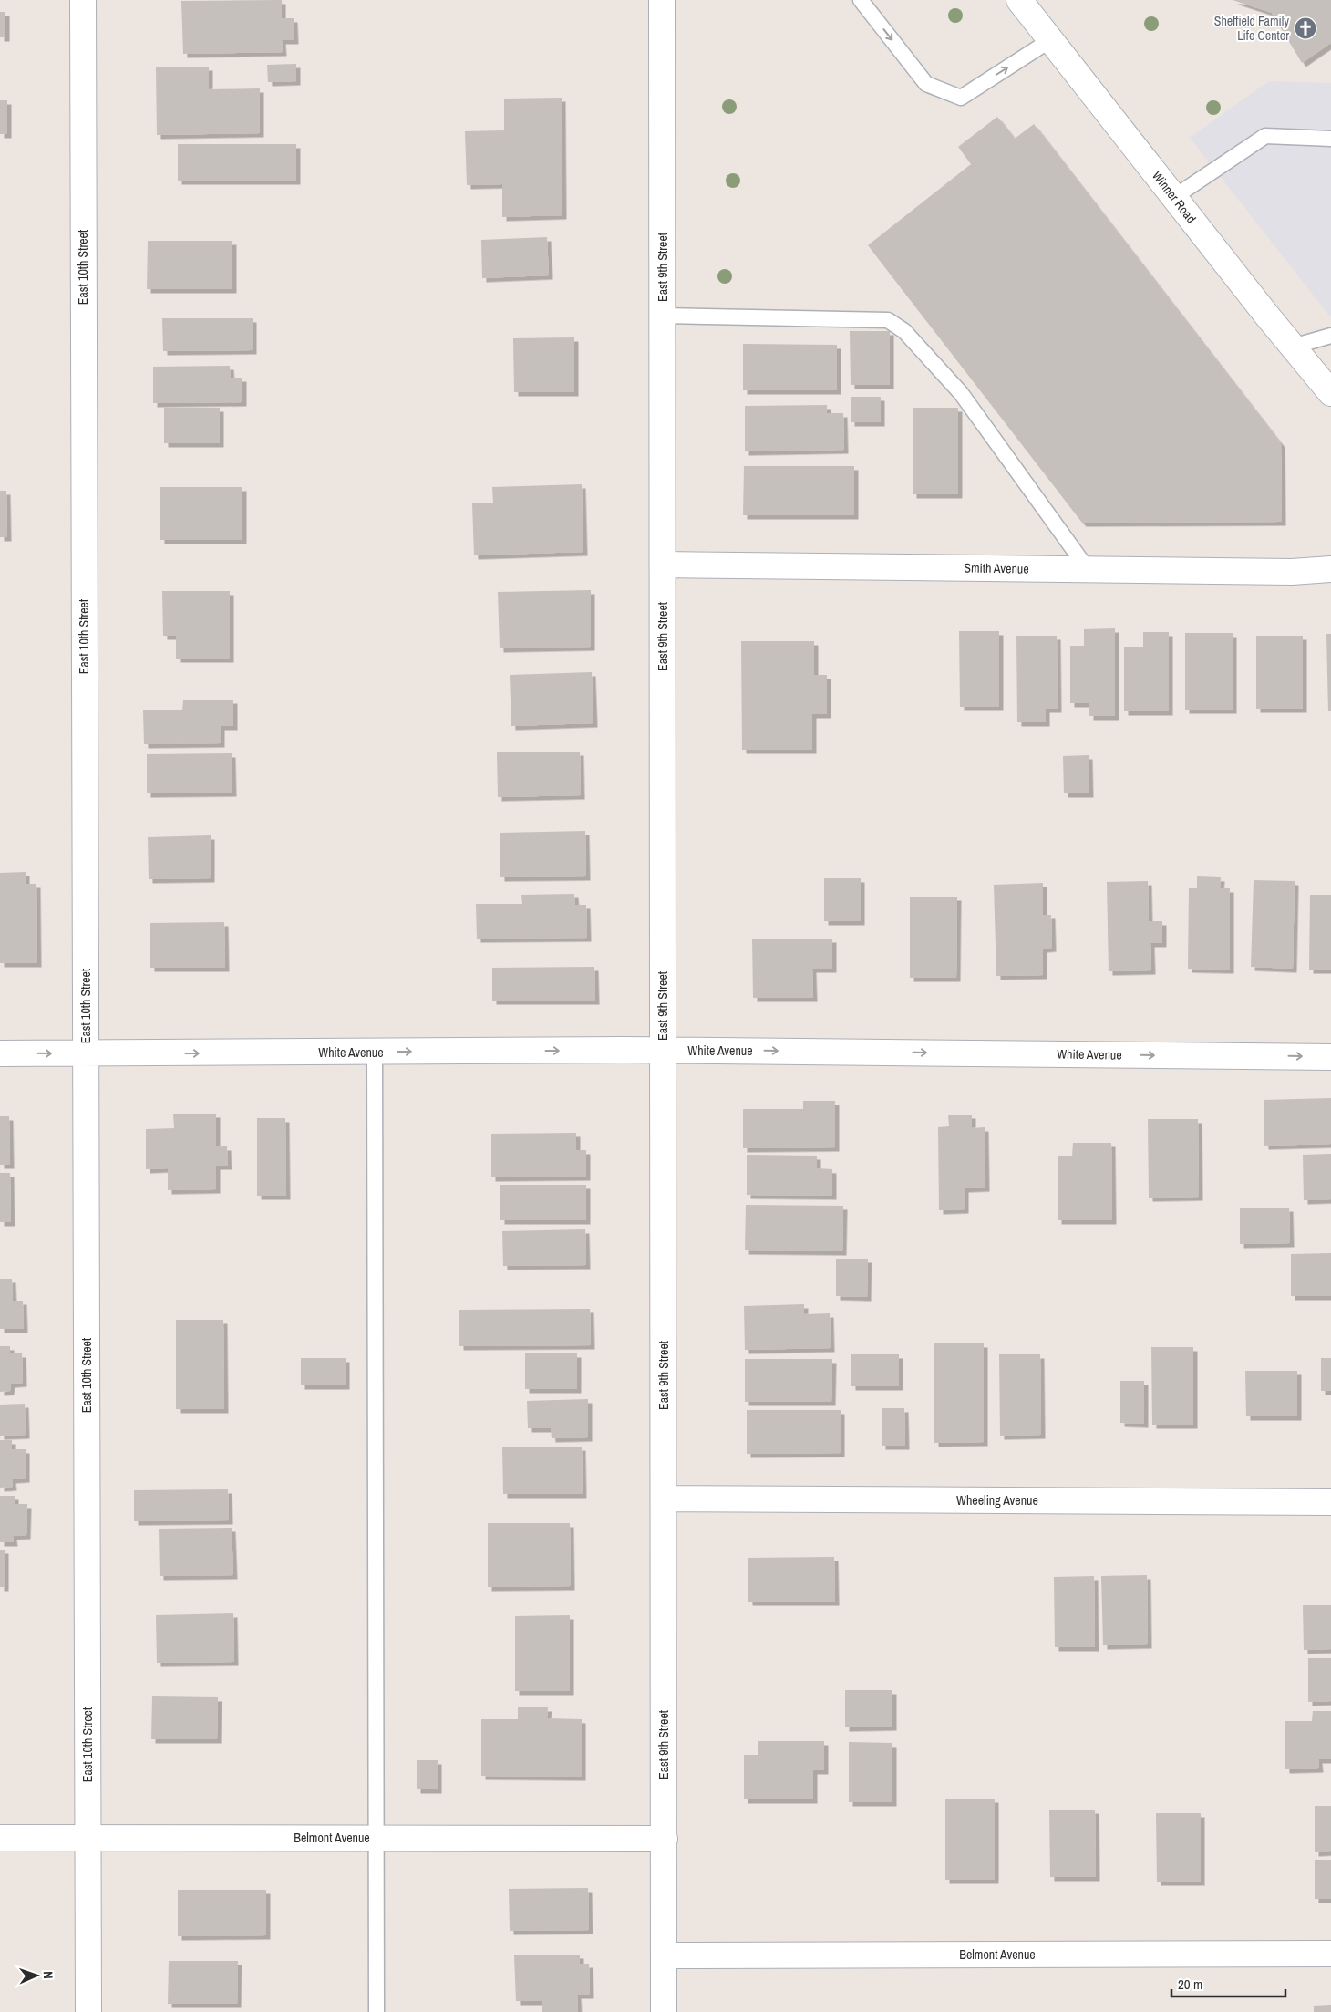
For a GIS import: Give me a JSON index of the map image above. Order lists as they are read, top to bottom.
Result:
{
  "streets": {
    "street": [
      "Winner Road",
      "East 10th Street",
      "East 9th Street",
      "Smith Avenue",
      "White Avenue",
      "Wheeling Avenue",
      "Belmont Avenue"
    ]
  },
  "crossings": [
    ["East 10th Street", "White Avenue"],
    ["East 10th Street", "Belmont Avenue"],
    ["East 9th Street", "Smith Avenue"],
    ["East 9th Street", "White Avenue"],
    ["East 9th Street", "Wheeling Avenue"],
    ["East 9th Street", "Belmont Avenue"]
  ],
  "one_way": ["White Avenue"],
  "places": {
    "church": ["Sheffield Family Life Center"]
  },
  "scale_bar": "20 m",
  "north": "right"
}
